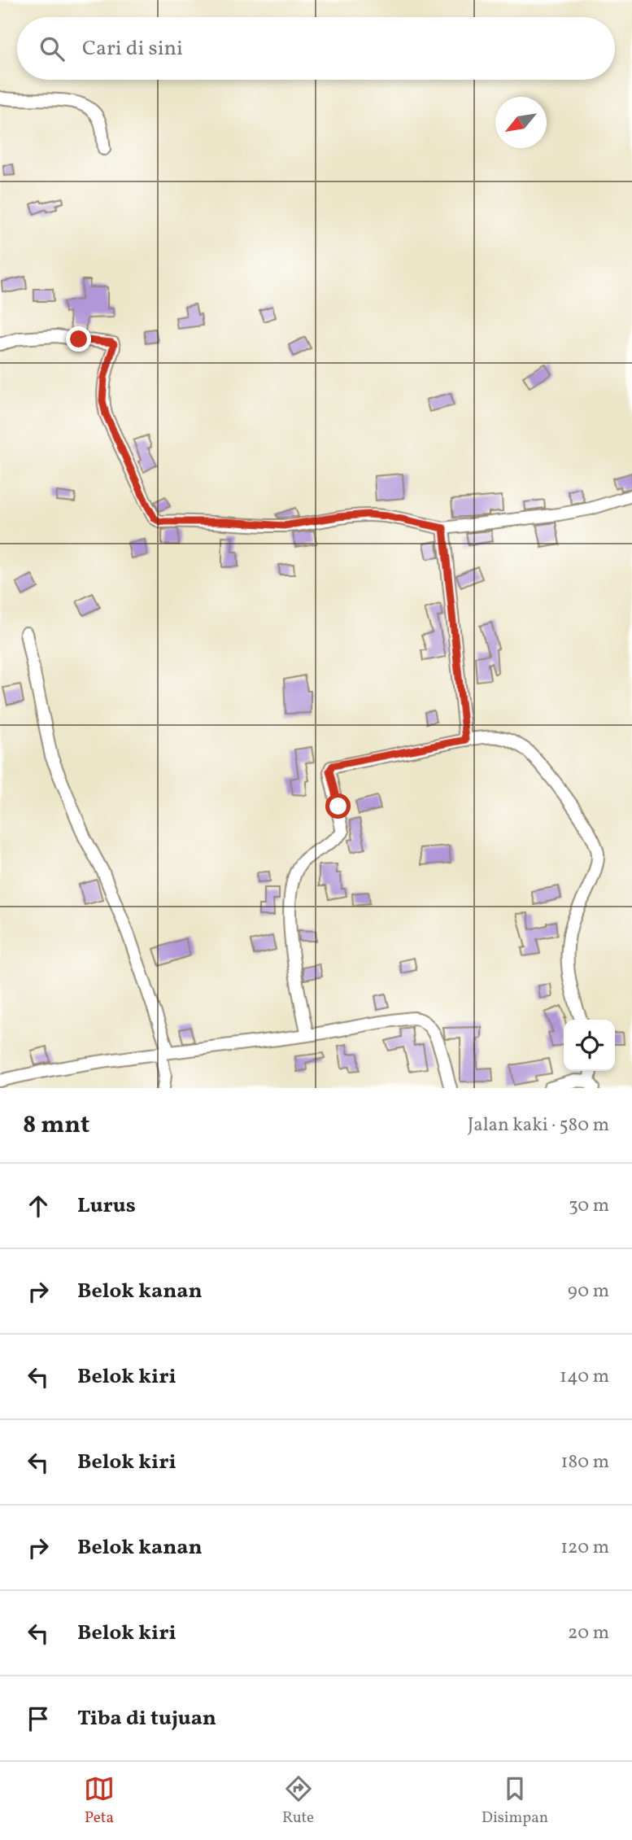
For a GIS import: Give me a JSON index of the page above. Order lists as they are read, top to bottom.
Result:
{
  "north": "bottom left",
  "page": {
    "search": "Cari di sini",
    "heading": ["8 mnt", "Jalan kaki · 580 m"],
    "list": [
      ["Lurus", "30 m"],
      ["Belok kanan", "90 m"],
      ["Belok kiri", "140 m"],
      ["Belok kiri", "180 m"],
      ["Belok kanan", "120 m"],
      ["Belok kiri", "20 m"],
      "Tiba di tujuan"
    ],
    "nav": ["Peta", "Rute", "Disimpan"]
  }
}
